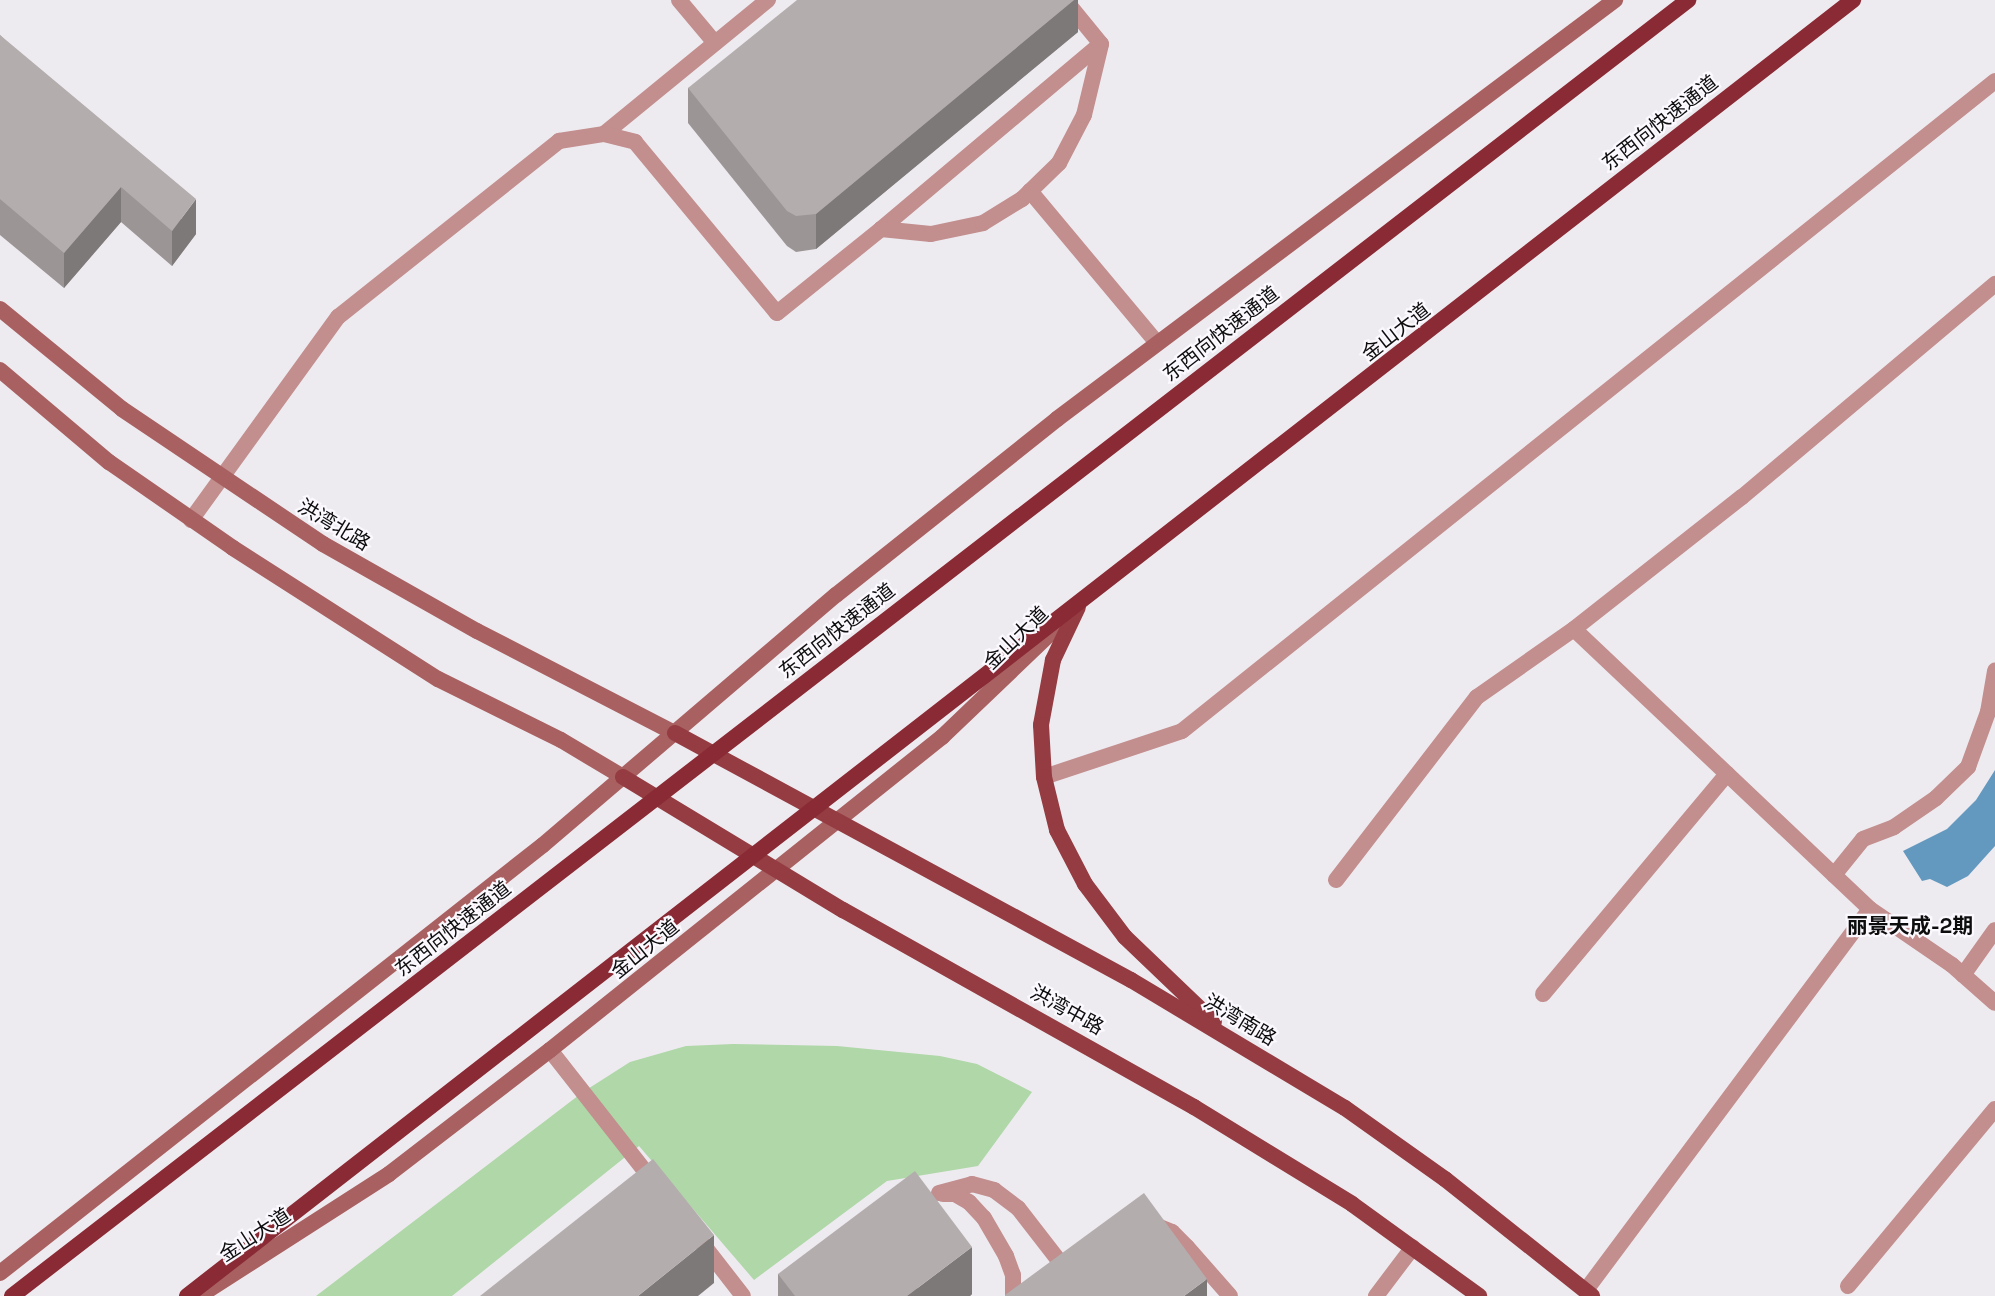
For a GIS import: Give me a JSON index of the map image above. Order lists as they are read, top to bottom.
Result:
{
  "streets": {
    "highway": ["东西向快速通道"],
    "main road": [
      "金山大道",
      "洪湾北路",
      "洪湾中路",
      "洪湾南路"
    ]
  },
  "crossings": [
    ["东西向快速通道", "金山大道"],
    ["金山大道", "洪湾中路"],
    ["金山大道", "洪湾南路"],
    ["洪湾北路", "洪湾南路"]
  ],
  "districts": ["丽景天成-2期"]
}
